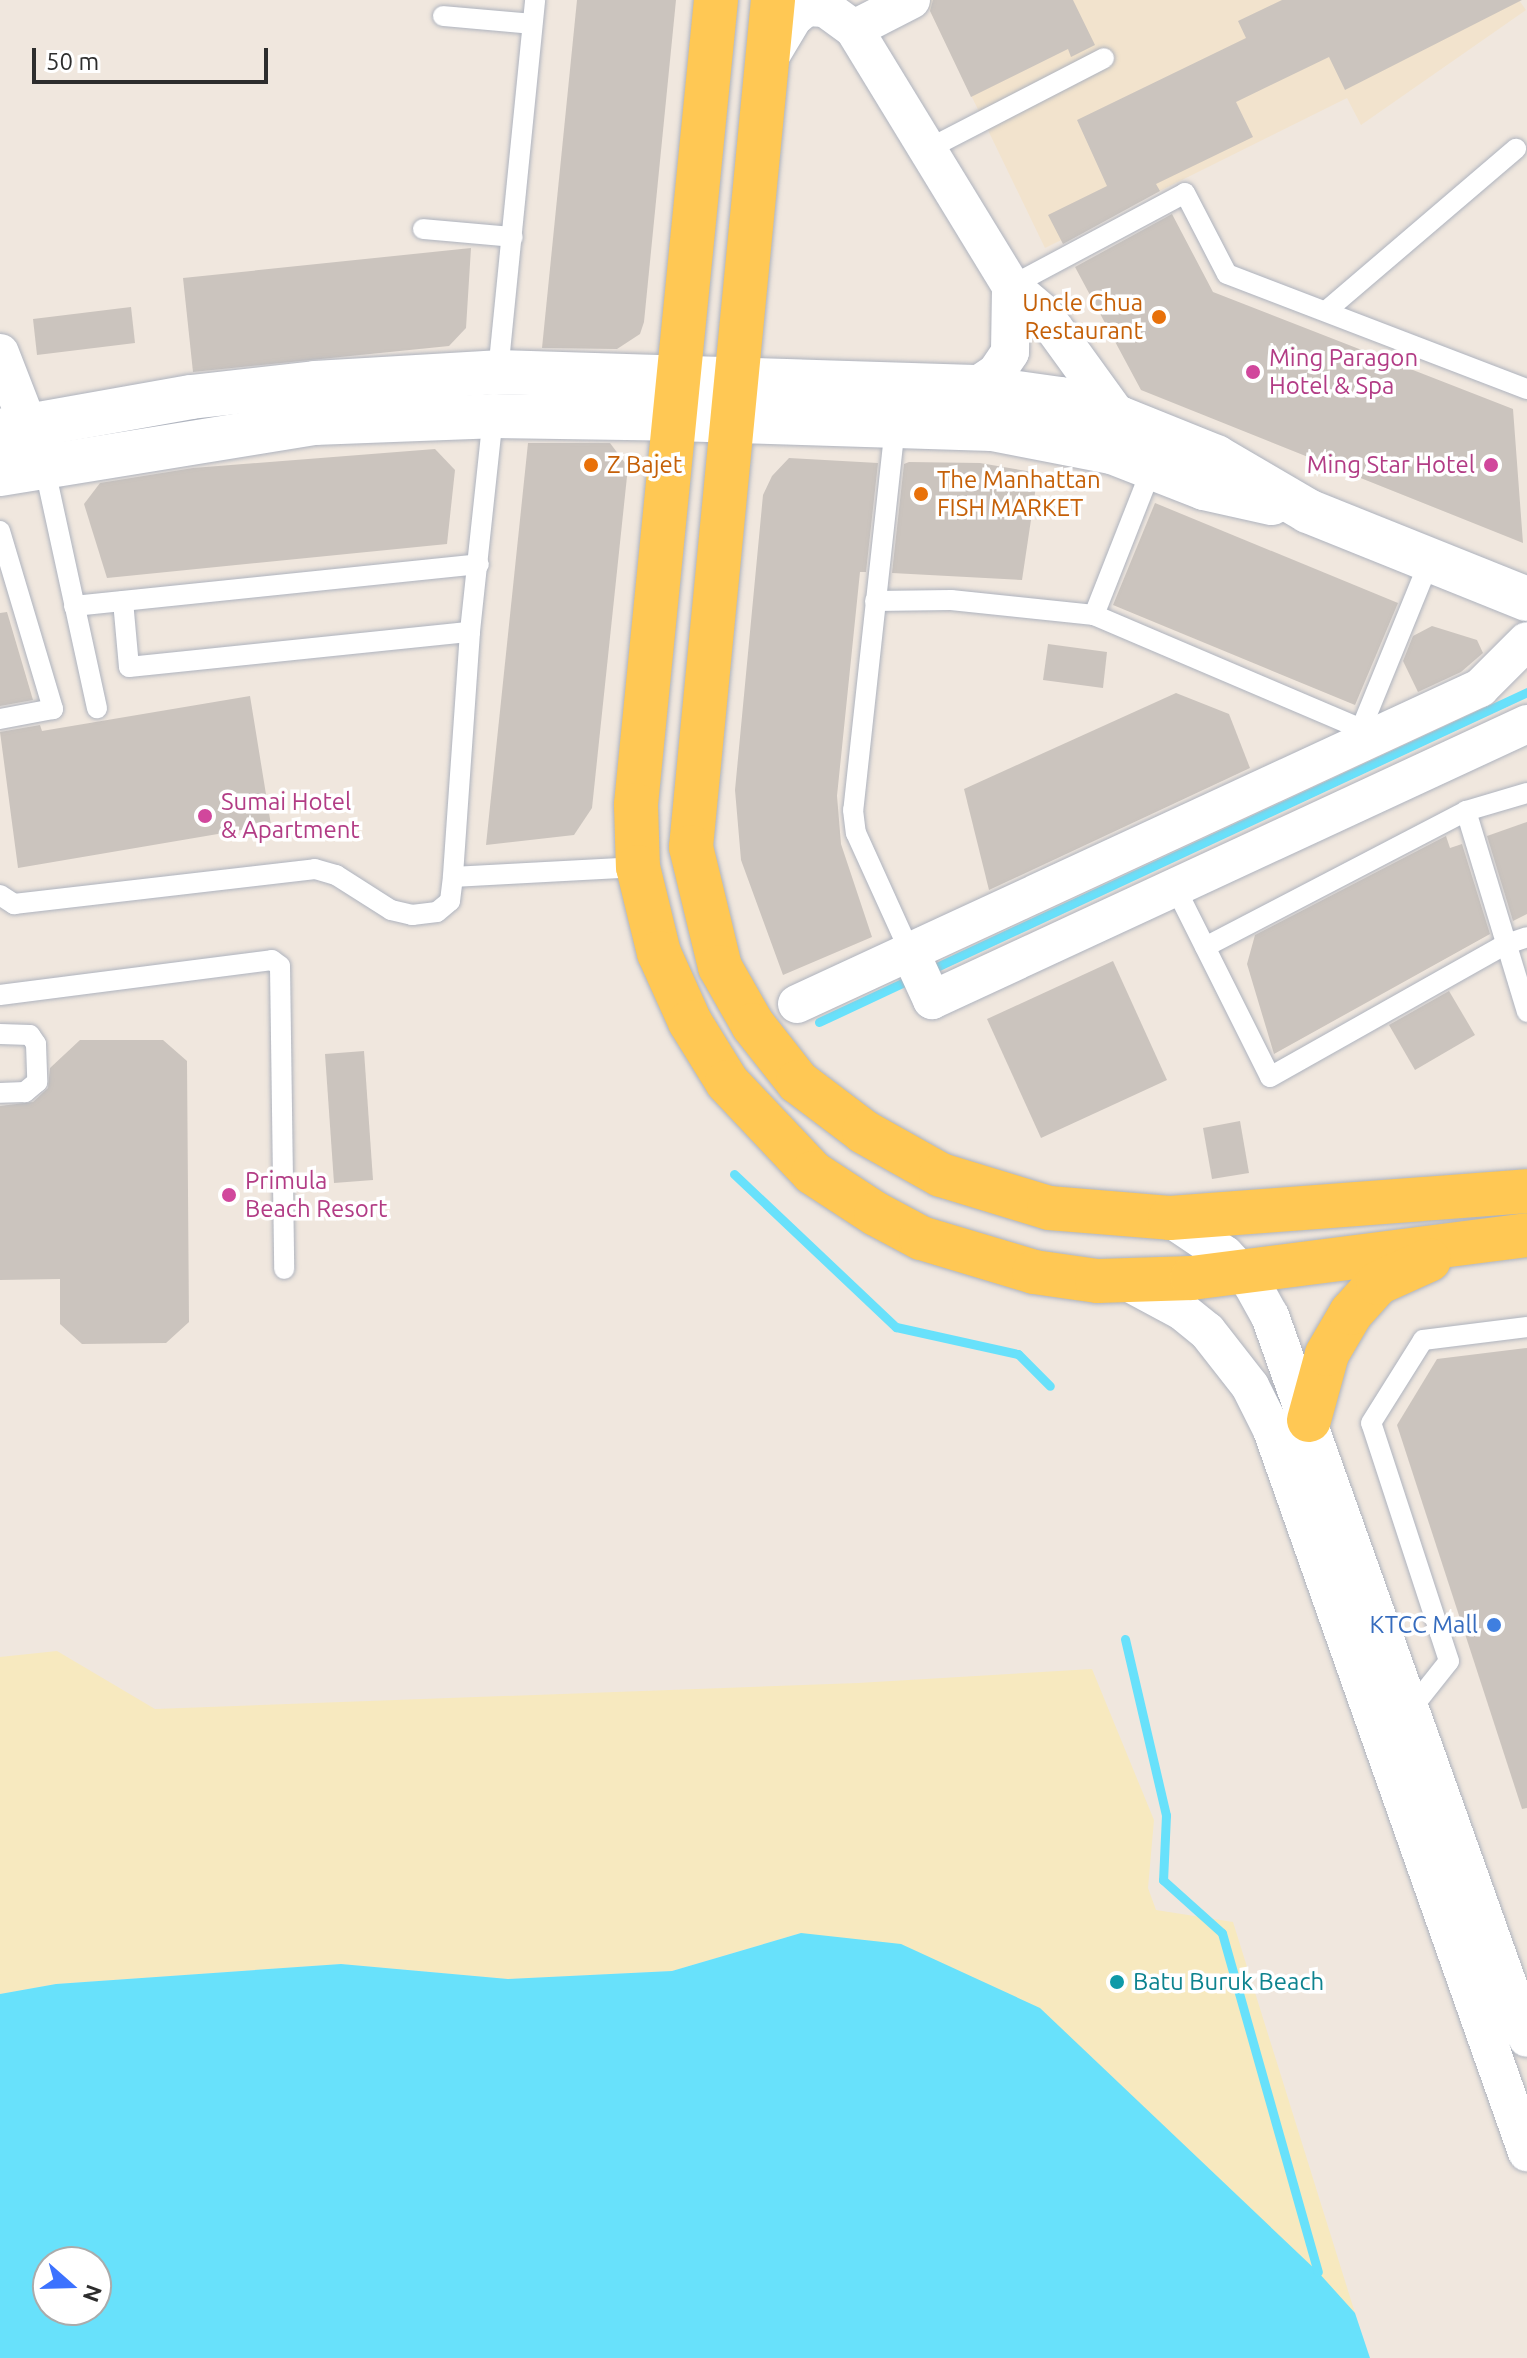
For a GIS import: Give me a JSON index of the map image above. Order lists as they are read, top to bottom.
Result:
{
  "places": [
    "Uncle Chua Restaurant",
    "Ming Paragon Hotel & Spa",
    "Z Bajet",
    "Ming Star Hotel",
    "The Manhattan FISH MARKET",
    "Sumai Hotel & Apartment",
    "Primula Beach Resort",
    "KTCC Mall",
    "Batu Buruk Beach"
  ],
  "scale_bar": "50 m",
  "north": "right"
}
